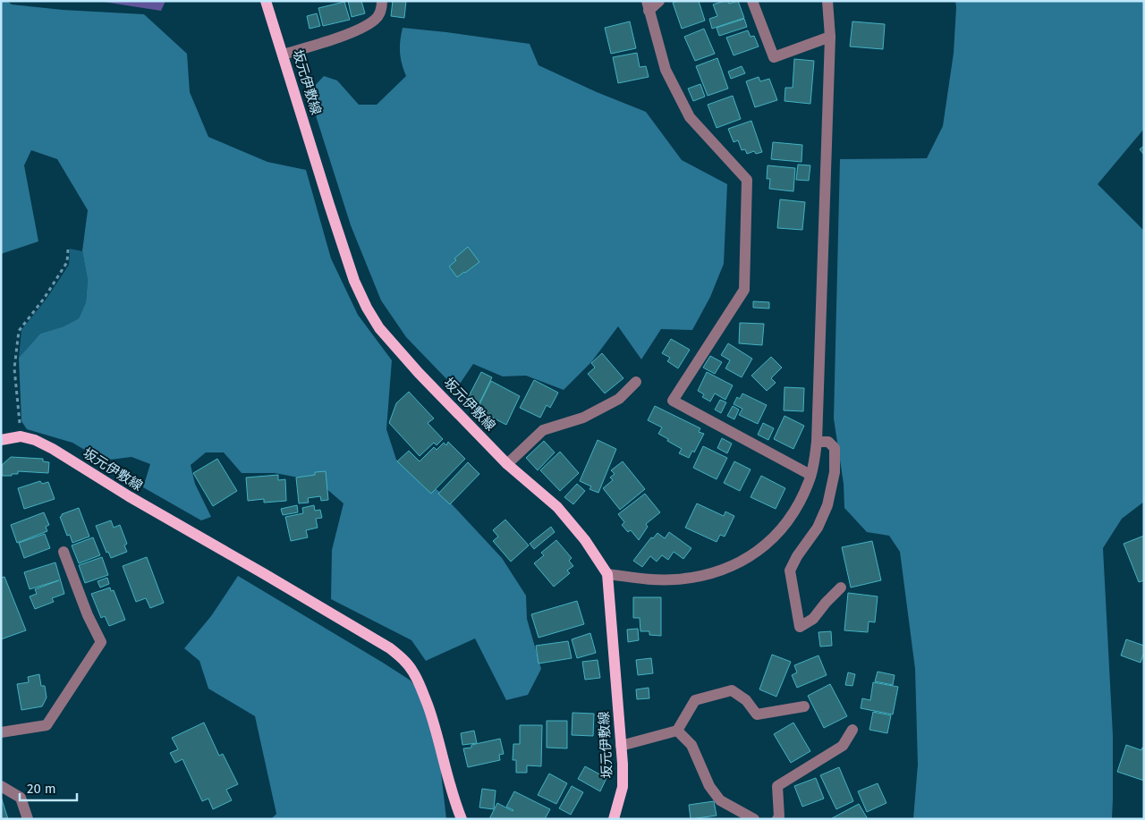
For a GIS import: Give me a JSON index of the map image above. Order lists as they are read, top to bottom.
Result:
{
  "streets": {
    "main road": ["坂元伊敷線"]
  },
  "scale_bar": "20 m"
}
